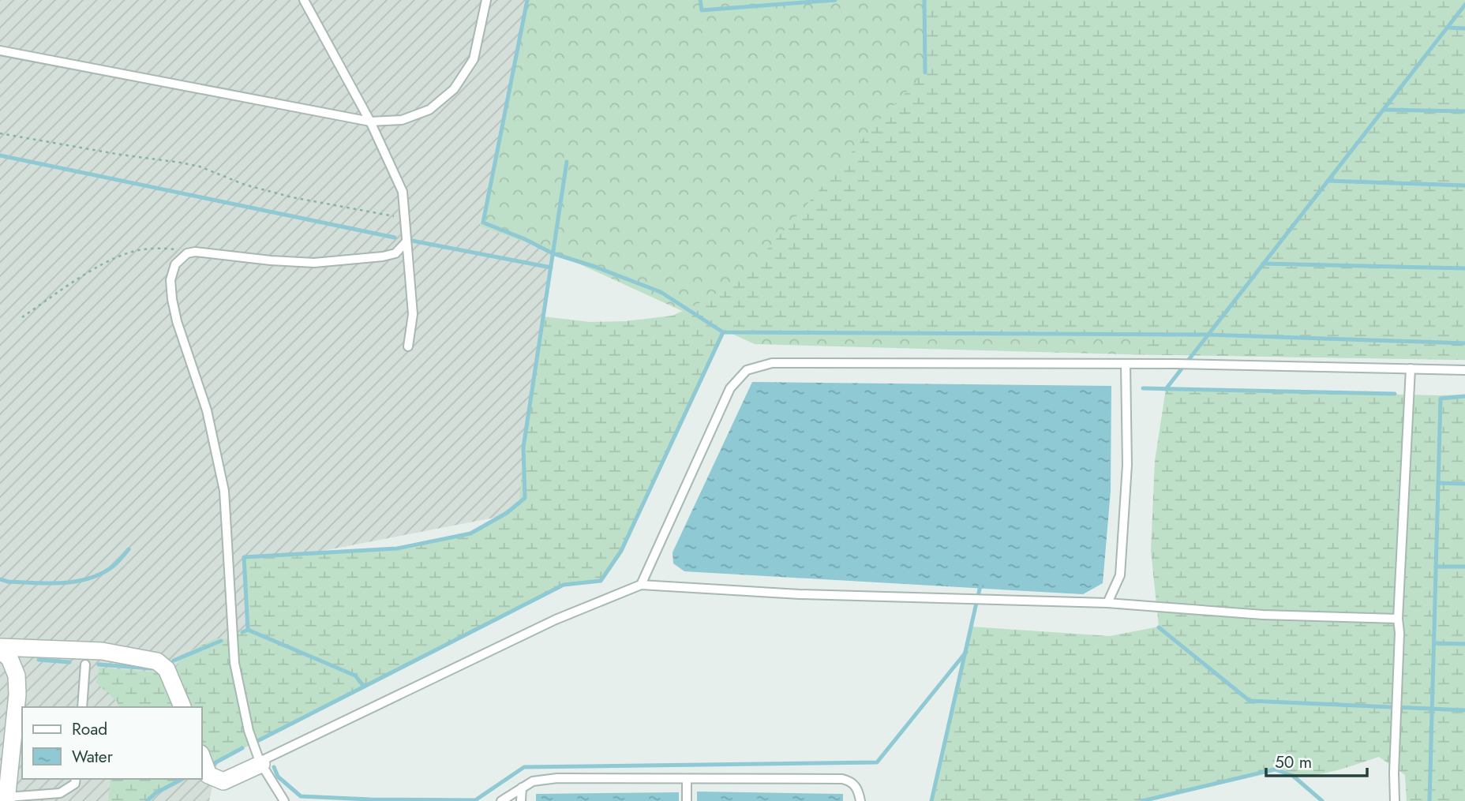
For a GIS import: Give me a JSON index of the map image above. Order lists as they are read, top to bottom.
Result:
{
  "legend": ["Road", "Water"],
  "scale_bar": "50 m"
}
